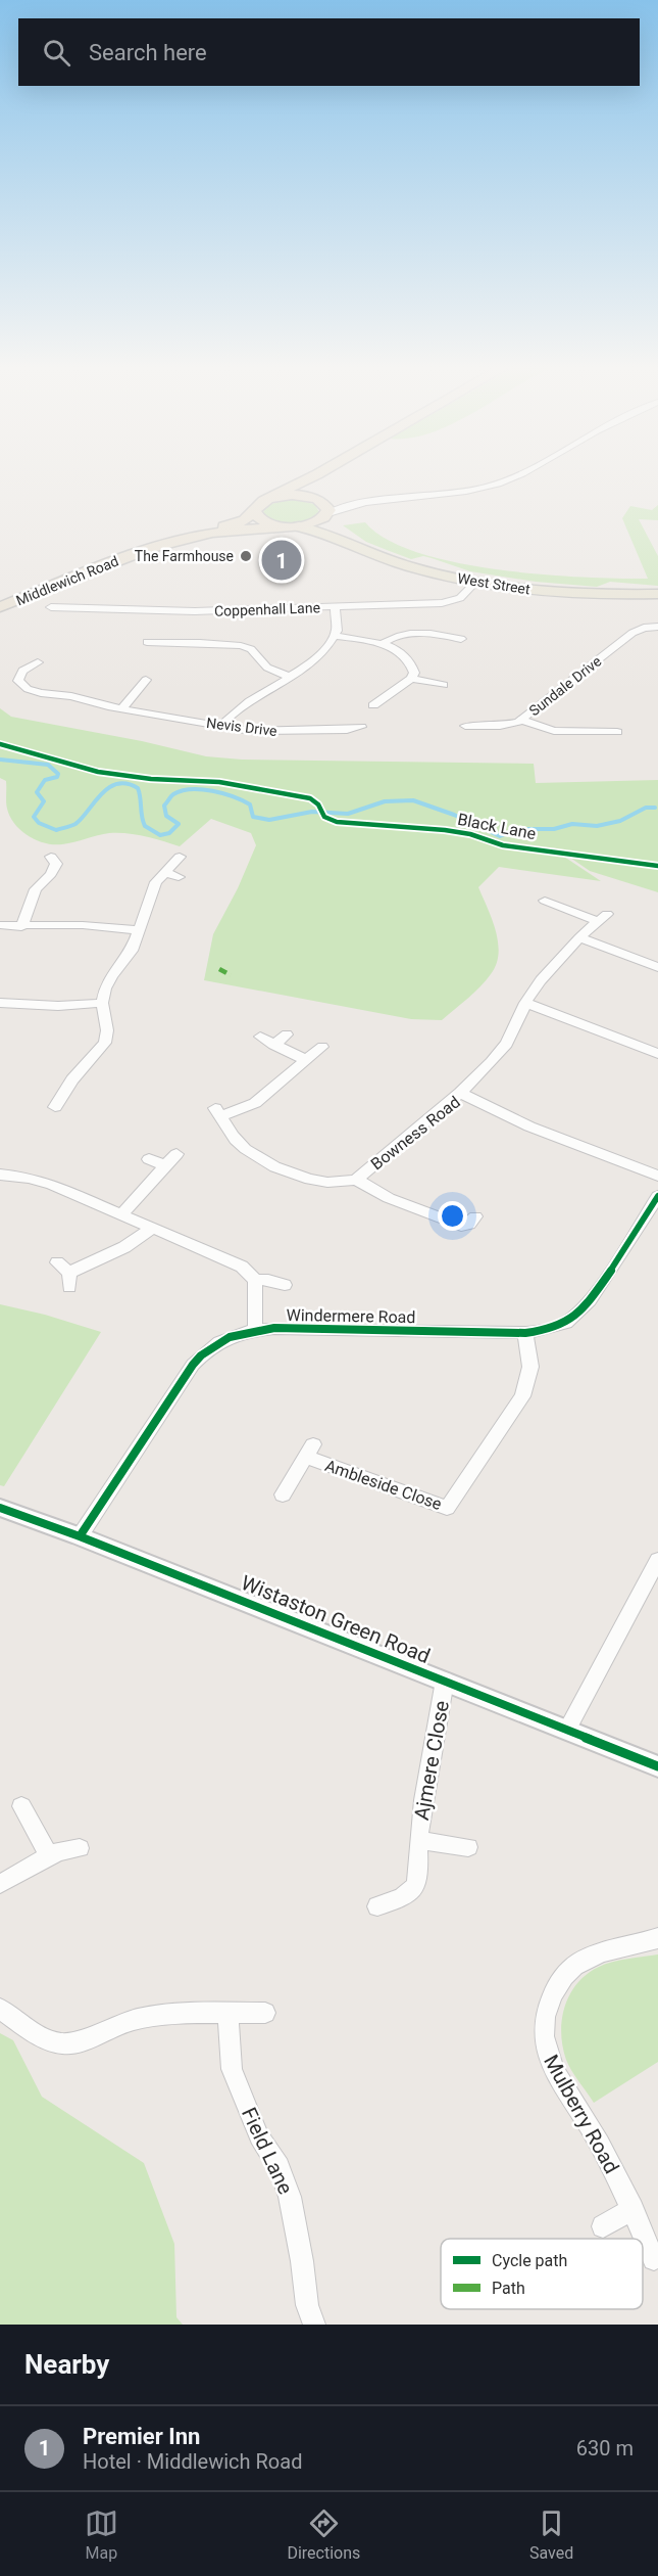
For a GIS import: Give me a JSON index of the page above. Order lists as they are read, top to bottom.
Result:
{
  "streets": {
    "highway": ["Middlewich Road"],
    "main road": ["West Street"],
    "street": [
      "Coppenhall Lane",
      "Sundale Drive",
      "Nevis Drive",
      "Bowness Road",
      "Windermere Road",
      "Ambleside Close",
      "Wistaston Green Road",
      "Ajmere Close",
      "Mulberry Road",
      "Field Lane"
    ],
    "cycle path": ["Black Lane"]
  },
  "crossings": [
    ["Middlewich Road", "West Street"],
    ["West Street", "Coppenhall Lane"],
    ["Windermere Road", "Ambleside Close"],
    ["Windermere Road", "Wistaston Green Road"],
    ["Wistaston Green Road", "Ajmere Close"]
  ],
  "places": ["The Farmhouse"],
  "legend": ["Cycle path", "Path"],
  "page": {
    "search": "Search here",
    "pins": "1",
    "heading": "Nearby",
    "list": [
      {
        "mark": "1",
        "name": "Premier Inn",
        "note": "Hotel · Middlewich Road",
        "value": "630 m"
      }
    ],
    "nav": ["Map", "Directions", "Saved"]
  }
}
